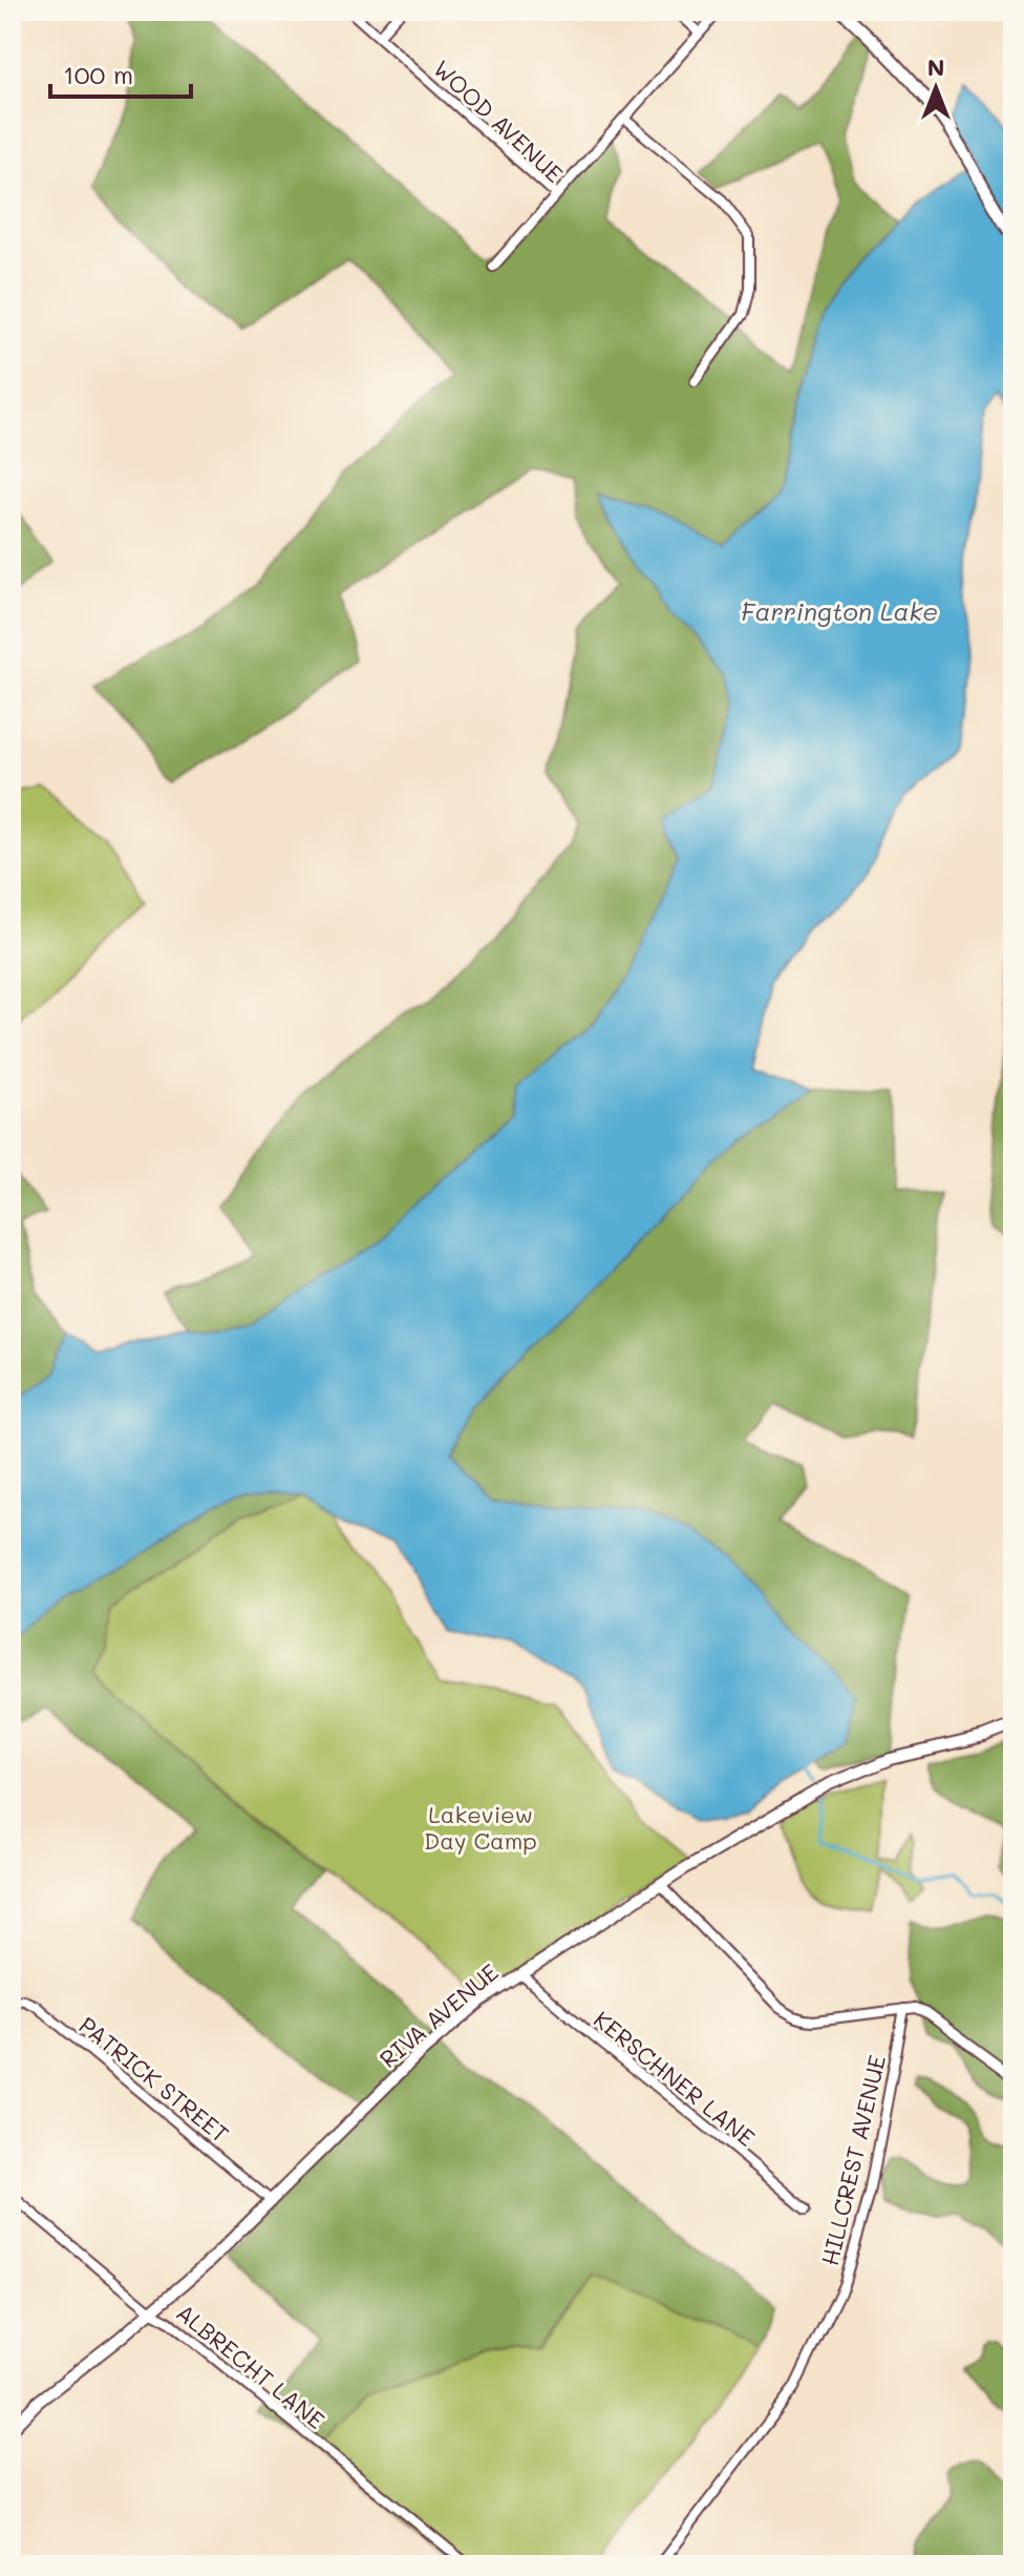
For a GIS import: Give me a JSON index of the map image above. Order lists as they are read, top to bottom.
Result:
{
  "streets": {
    "street": [
      "WOOD AVENUE",
      "RIVA AVENUE",
      "KERSCHNER LANE",
      "PATRICK STREET",
      "HILLCREST AVENUE",
      "ALBRECHT LANE"
    ]
  },
  "crossings": [
    ["RIVA AVENUE", "KERSCHNER LANE"],
    ["RIVA AVENUE", "PATRICK STREET"],
    ["RIVA AVENUE", "ALBRECHT LANE"]
  ],
  "water": ["Farrington Lake"],
  "parks": ["Lakeview Day Camp"],
  "scale_bar": "100 m",
  "north": "top"
}
